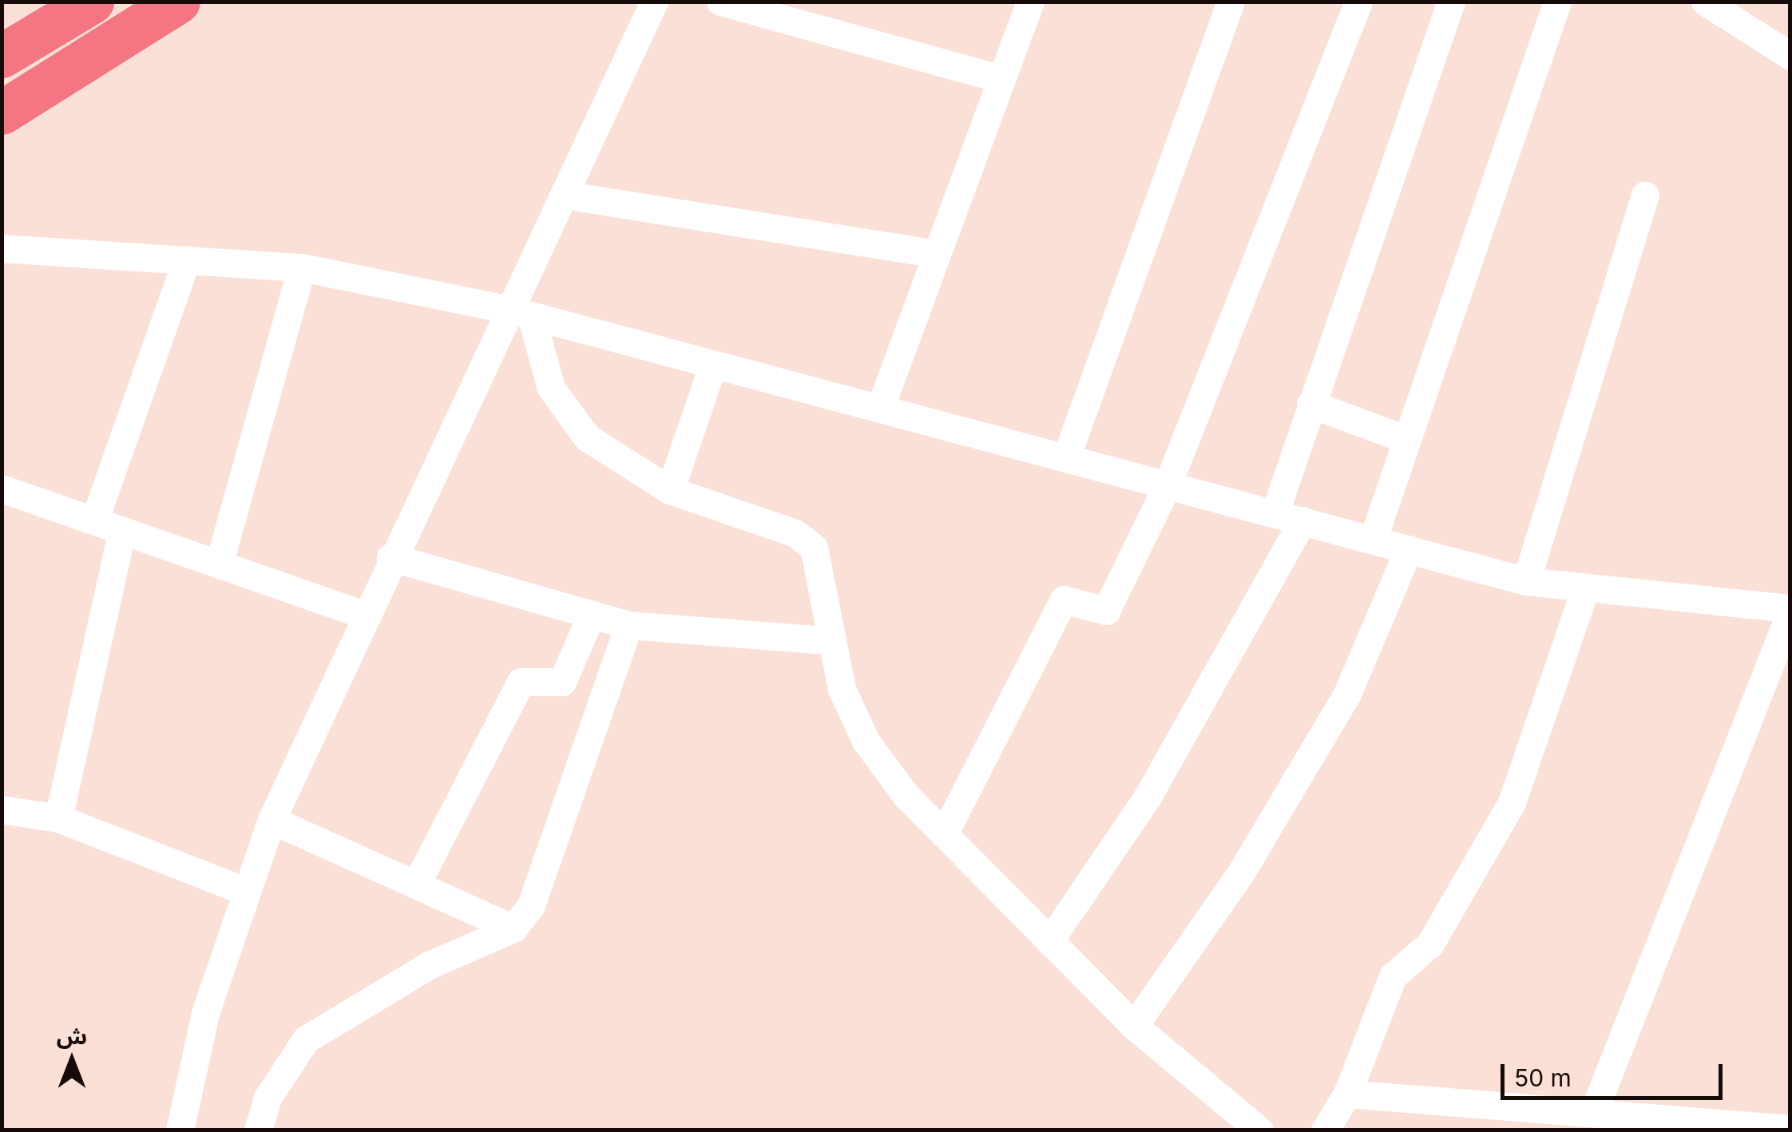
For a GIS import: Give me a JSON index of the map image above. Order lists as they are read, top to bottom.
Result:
{
  "scale_bar": "50 m",
  "north": "top"
}
